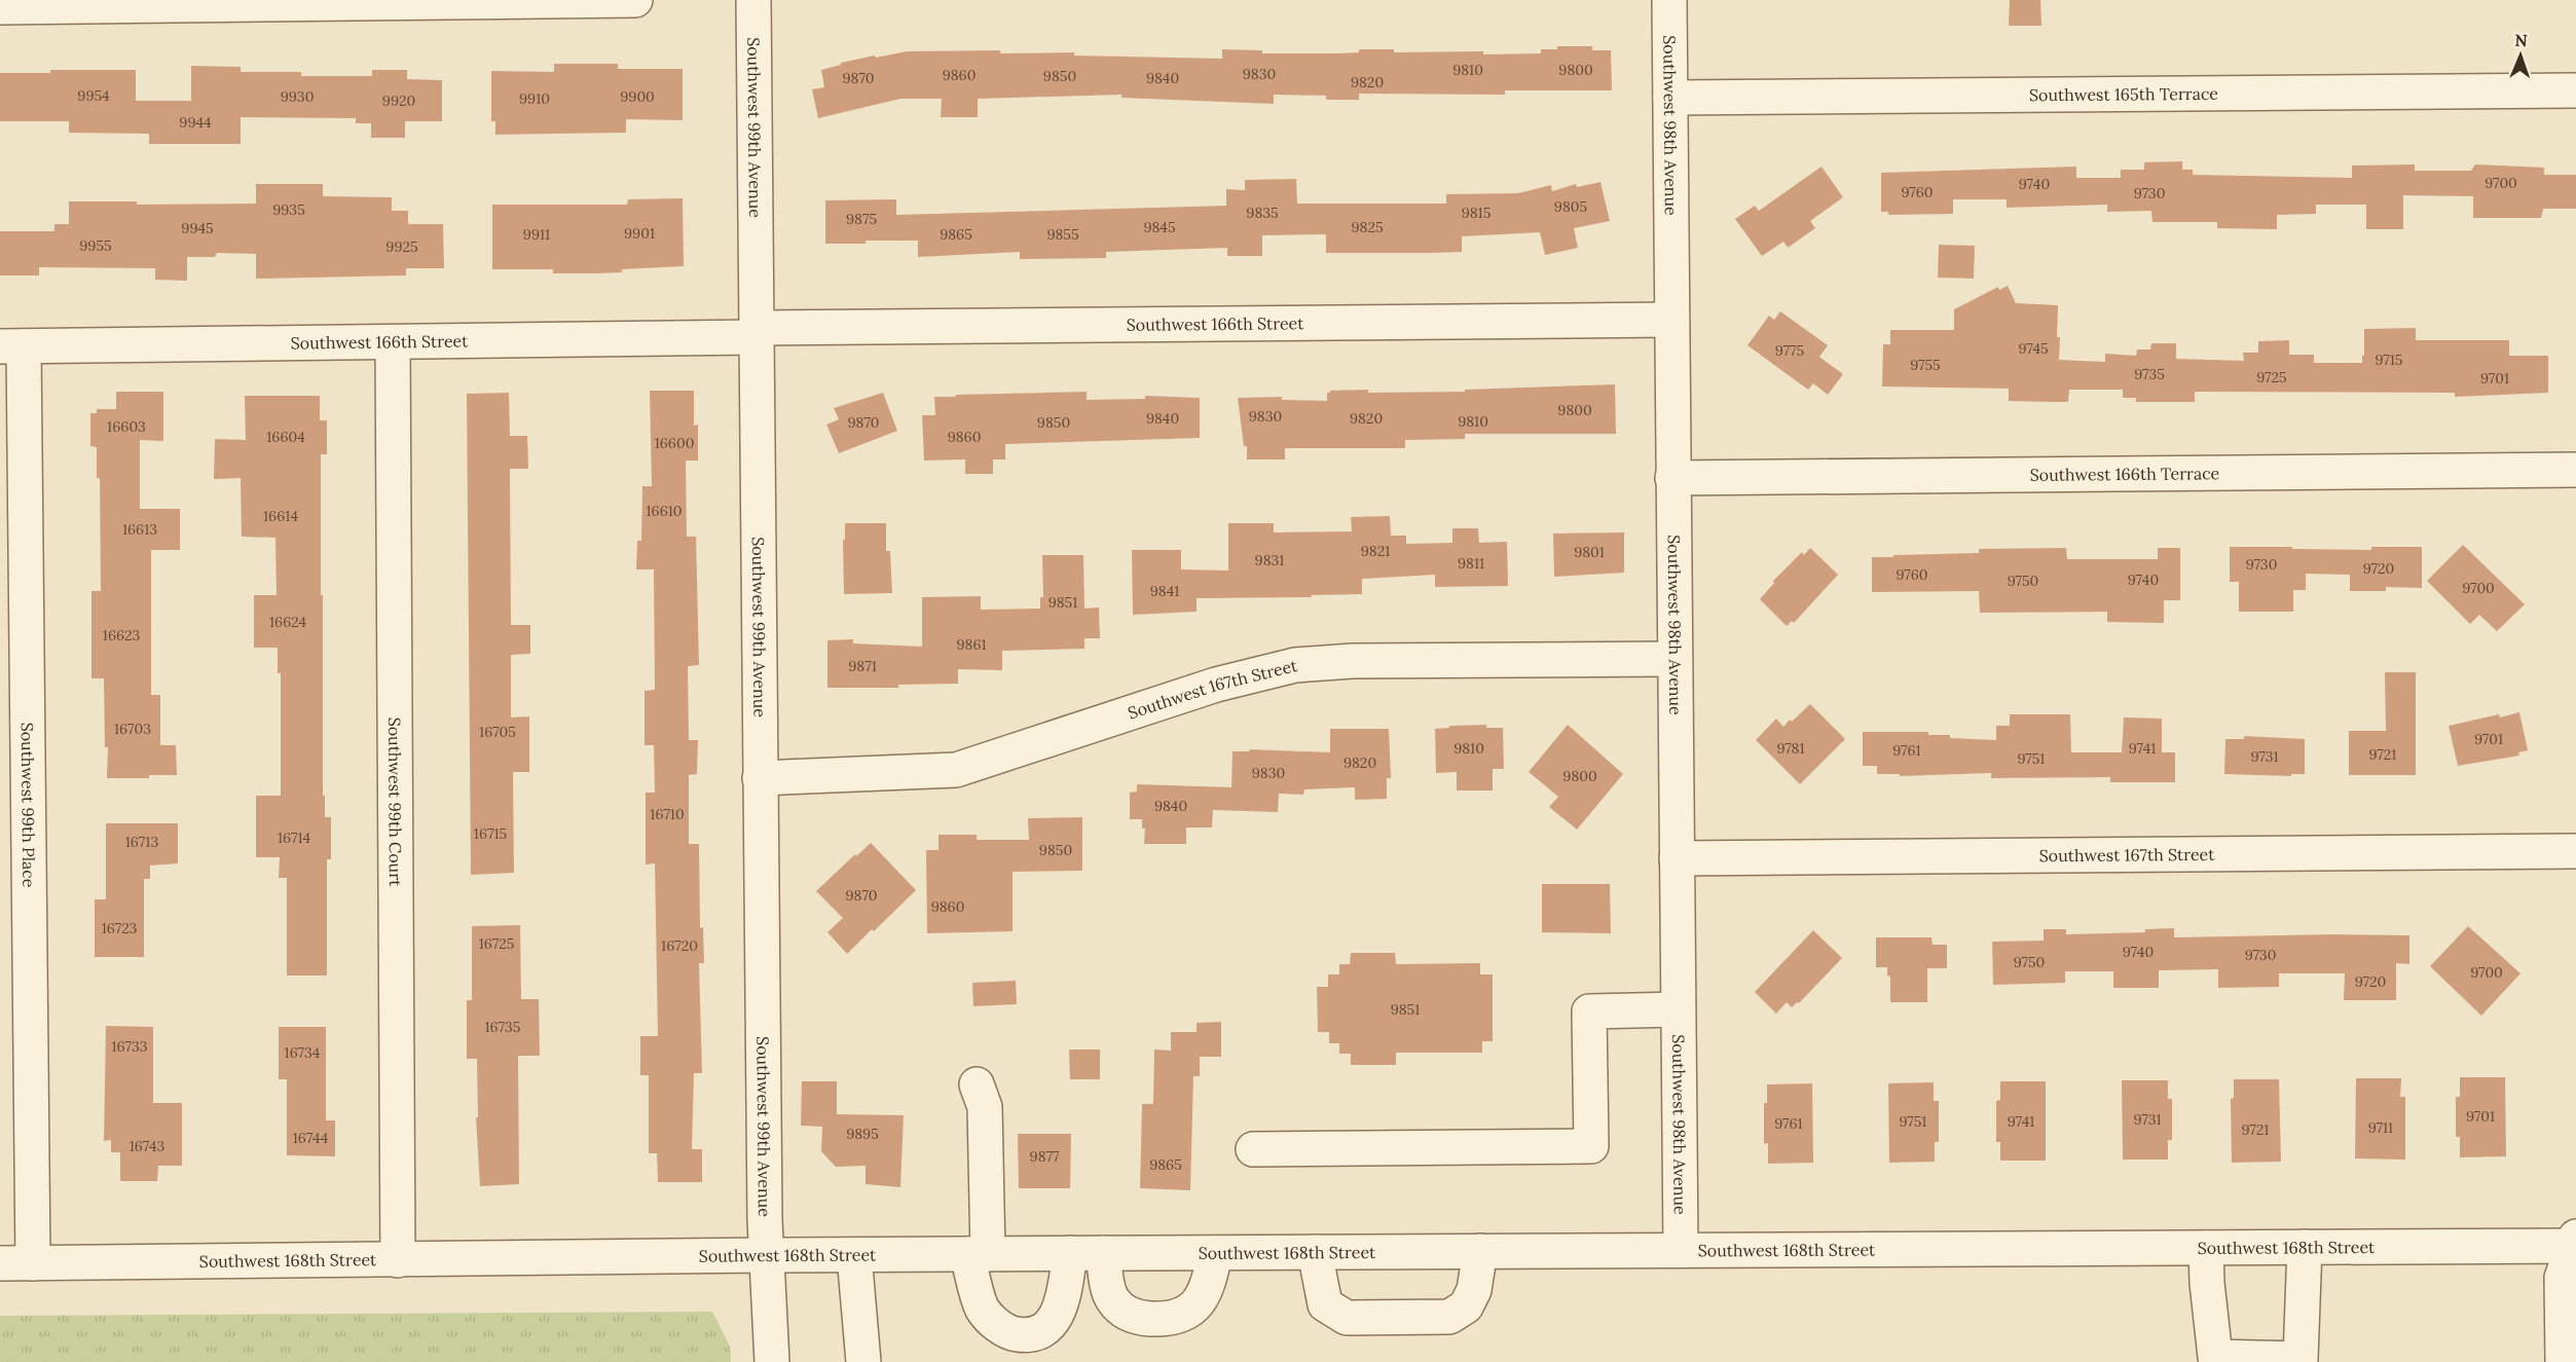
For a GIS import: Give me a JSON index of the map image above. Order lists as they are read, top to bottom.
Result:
{
  "streets": {
    "street": [
      "Southwest 165th Terrace",
      "Southwest 98th Avenue",
      "Southwest 99th Avenue",
      "Southwest 166th Street",
      "Southwest 166th Terrace",
      "Southwest 167th Street",
      "Southwest 99th Court",
      "Southwest 99th Place",
      "Southwest 168th Street"
    ]
  },
  "crossings": [
    ["Southwest 165th Terrace", "Southwest 98th Avenue"],
    ["Southwest 98th Avenue", "Southwest 166th Street"],
    ["Southwest 98th Avenue", "Southwest 166th Terrace"],
    ["Southwest 98th Avenue", "Southwest 167th Street"],
    ["Southwest 98th Avenue", "Southwest 168th Street"],
    ["Southwest 99th Avenue", "Southwest 166th Street"],
    ["Southwest 99th Avenue", "Southwest 167th Street"],
    ["Southwest 99th Avenue", "Southwest 168th Street"],
    ["Southwest 166th Street", "Southwest 99th Court"],
    ["Southwest 166th Street", "Southwest 99th Place"],
    ["Southwest 99th Court", "Southwest 168th Street"],
    ["Southwest 99th Place", "Southwest 168th Street"]
  ],
  "house_numbers": [
    "9810",
    "9800",
    "9830",
    "9860",
    "9850",
    "9870",
    "9840",
    "9820",
    "9954",
    "9930",
    "9900",
    "9910",
    "9920",
    "9944",
    "9700",
    "9740",
    "9760",
    "9730",
    "9805",
    "9935",
    "9835",
    "9815",
    "9875",
    "9845",
    "9825",
    "9945",
    "9901",
    "9911",
    "9865",
    "9855",
    "9955",
    "9925",
    "9745",
    "9775",
    "9715",
    "9755",
    "9735",
    "9725",
    "9701",
    "9800",
    "9830",
    "9840",
    "9820",
    "9810",
    "9870",
    "9850",
    "16603",
    "16604",
    "9860",
    "16600",
    "16610",
    "16614",
    "16613",
    "9821",
    "9801",
    "9831",
    "9811",
    "9730",
    "9720",
    "9760",
    "9740",
    "9750",
    "9700",
    "9841",
    "9851",
    "16624",
    "16623",
    "9861",
    "9871",
    "16703",
    "16705",
    "9701",
    "9810",
    "9781",
    "9741",
    "9761",
    "9721",
    "9731",
    "9751",
    "9820",
    "9830",
    "9800",
    "9840",
    "16710",
    "16715",
    "16714",
    "16713",
    "9850",
    "9870",
    "9860",
    "16723",
    "16725",
    "16720",
    "9740",
    "9730",
    "9750",
    "9700",
    "9720",
    "9851",
    "16735",
    "16733",
    "16734",
    "9701",
    "9731",
    "9751",
    "9741",
    "9761",
    "9711",
    "9721",
    "9895",
    "16744",
    "16743",
    "9877",
    "9865"
  ],
  "north": "top"
}
